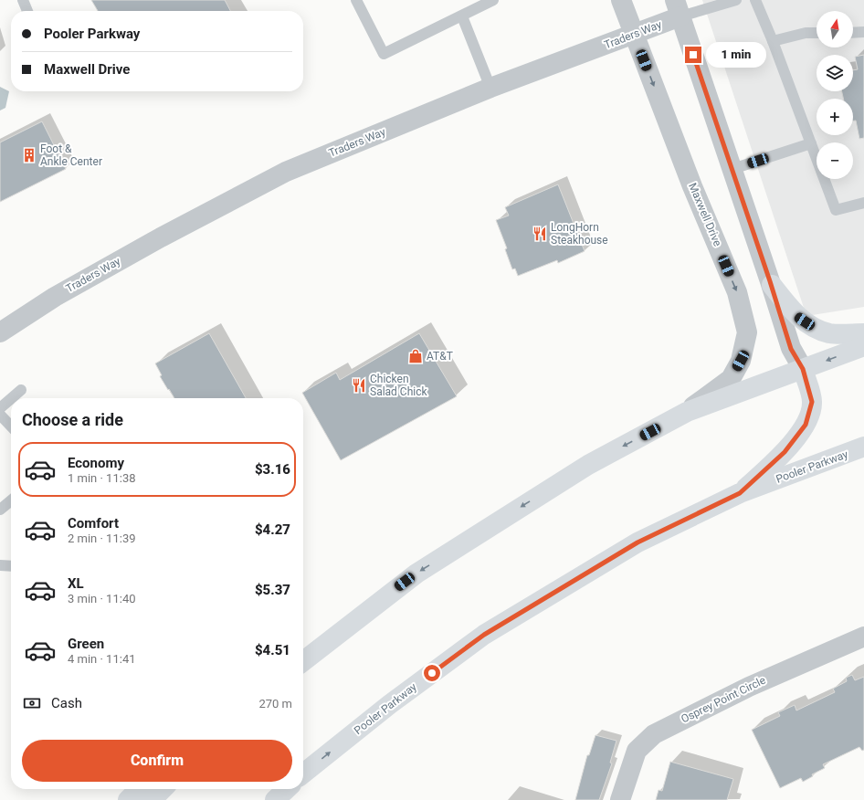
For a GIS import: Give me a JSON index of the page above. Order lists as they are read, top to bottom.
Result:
{
  "streets": {
    "main road": ["Pooler Parkway"],
    "street": ["Traders Way", "Maxwell Drive", "Osprey Point Circle"]
  },
  "crossings": [
    ["Traders Way", "Maxwell Drive"]
  ],
  "places": {
    "building": ["Foot & Ankle Center"],
    "restaurant": ["LongHorn Steakhouse", "Chicken Salad Chick"],
    "shop": ["AT&T"]
  },
  "north": "top",
  "page": {
    "map_buttons": ["+", "−"],
    "banner": ["Pooler Parkway", "Maxwell Drive"],
    "bubble": "1 min",
    "heading": "Choose a ride",
    "list": [
      {
        "name": "Economy",
        "note": "1 min · 11:38",
        "value": "$3.16"
      },
      {
        "name": "Comfort",
        "note": "2 min · 11:39",
        "value": "$4.27"
      },
      {
        "name": "XL",
        "note": "3 min · 11:40",
        "value": "$5.37"
      },
      {
        "name": "Green",
        "note": "4 min · 11:41",
        "value": "$4.51"
      }
    ],
    "pay": ["Cash", "270 m"],
    "buttons": "Confirm"
  }
}
